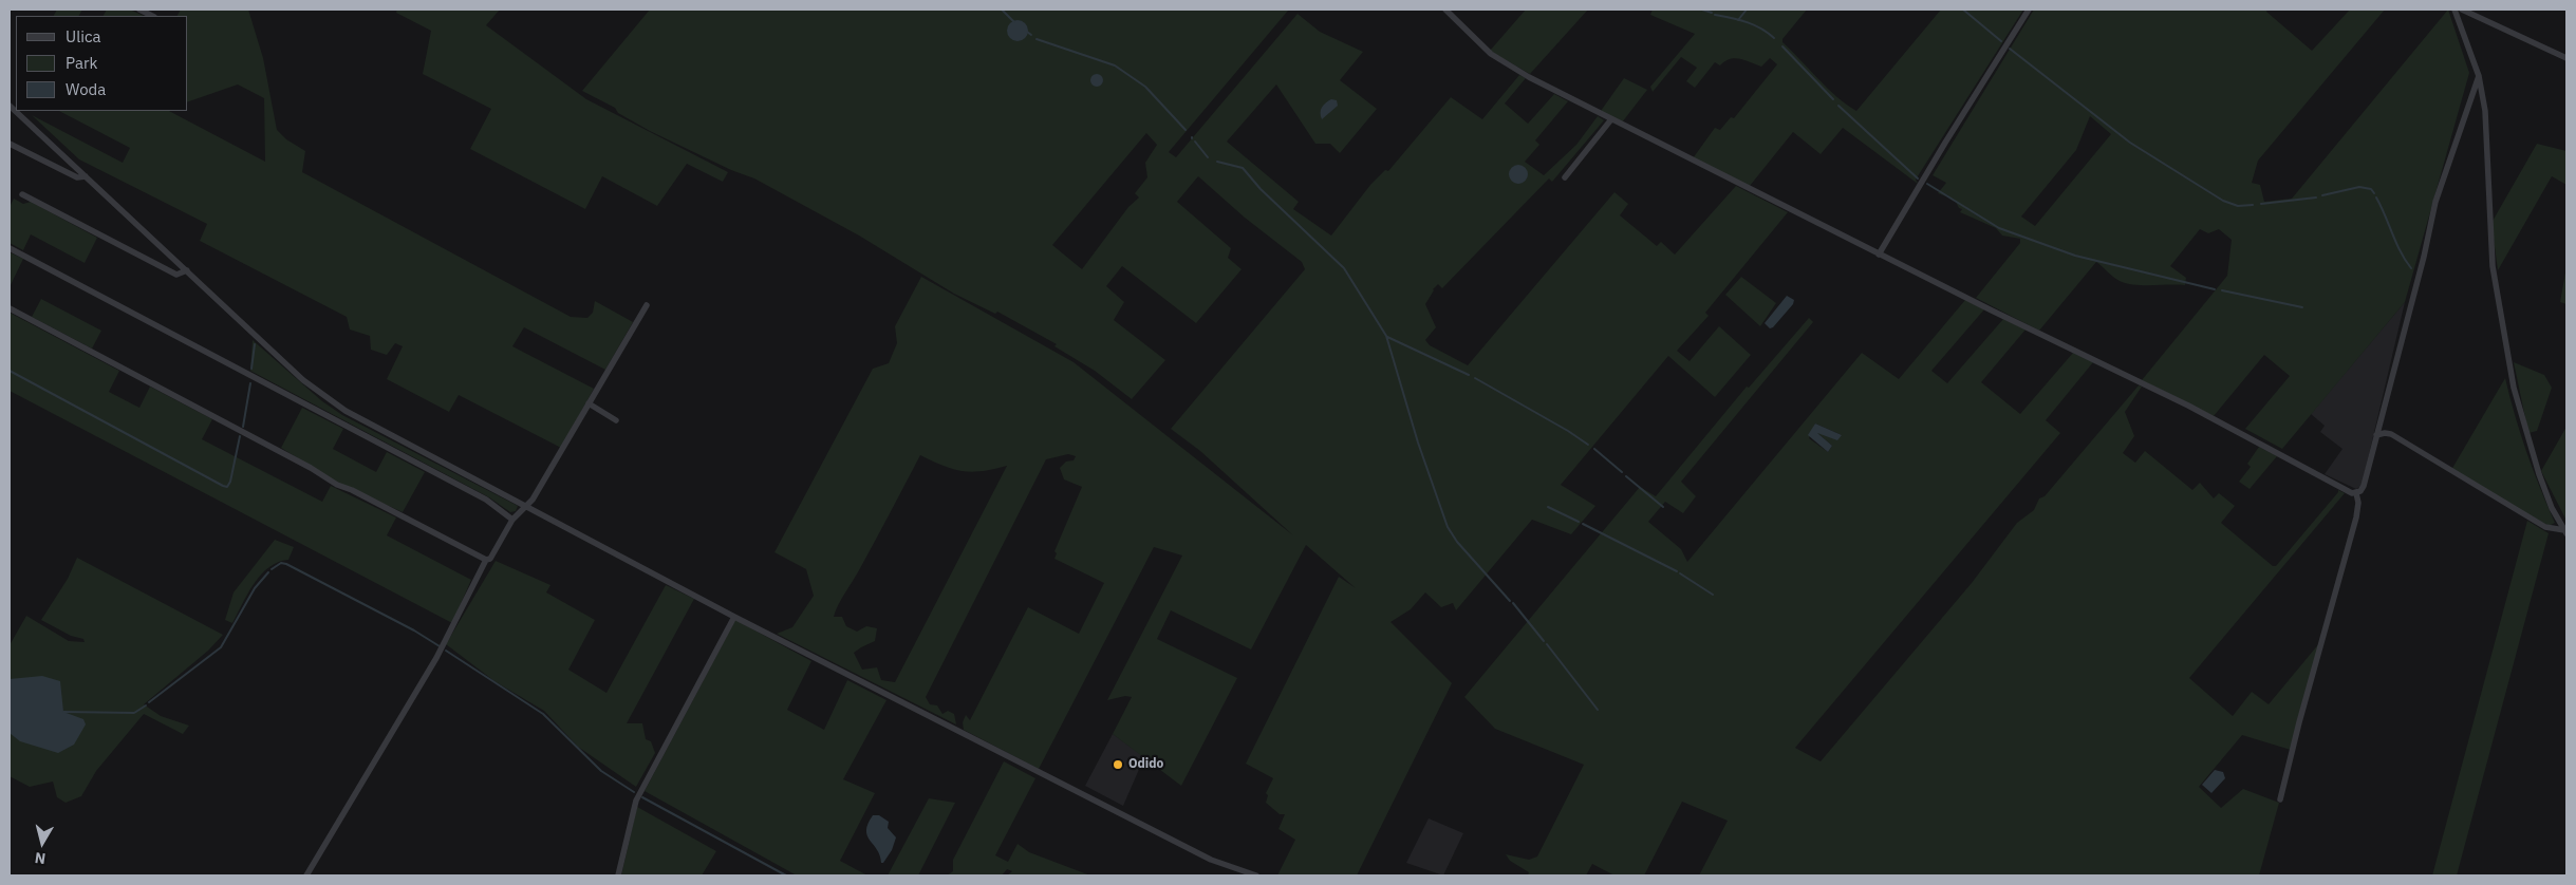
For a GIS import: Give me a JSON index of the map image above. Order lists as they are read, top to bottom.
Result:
{
  "places": ["Odido"],
  "legend": ["Ulica", "Park", "Woda"],
  "north": "bottom"
}
